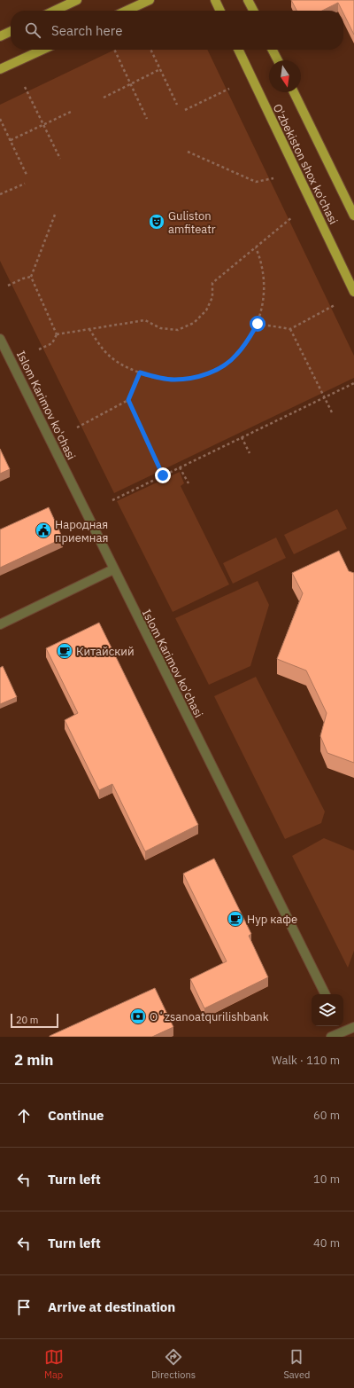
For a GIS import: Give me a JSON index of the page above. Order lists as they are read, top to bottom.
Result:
{
  "streets": {
    "main road": ["O'zbekiston shox ko'chasi"],
    "street": ["Islom Karimov ko'chasi"]
  },
  "places": {
    "theatre": ["Guliston amfiteatr"],
    "public building": ["Народная приемная"],
    "cafe": ["Китайский", "Нур кафе"],
    "bank": ["Oʻzsanoatqurilishbank"]
  },
  "scale_bar": "20 m",
  "north": "bottom",
  "page": {
    "search": "Search here",
    "scale": "20 m",
    "heading": ["2 min", "Walk · 110 m"],
    "list": [
      ["Continue", "60 m"],
      ["Turn left", "10 m"],
      ["Turn left", "40 m"],
      "Arrive at destination"
    ],
    "nav": ["Map", "Directions", "Saved"]
  }
}
